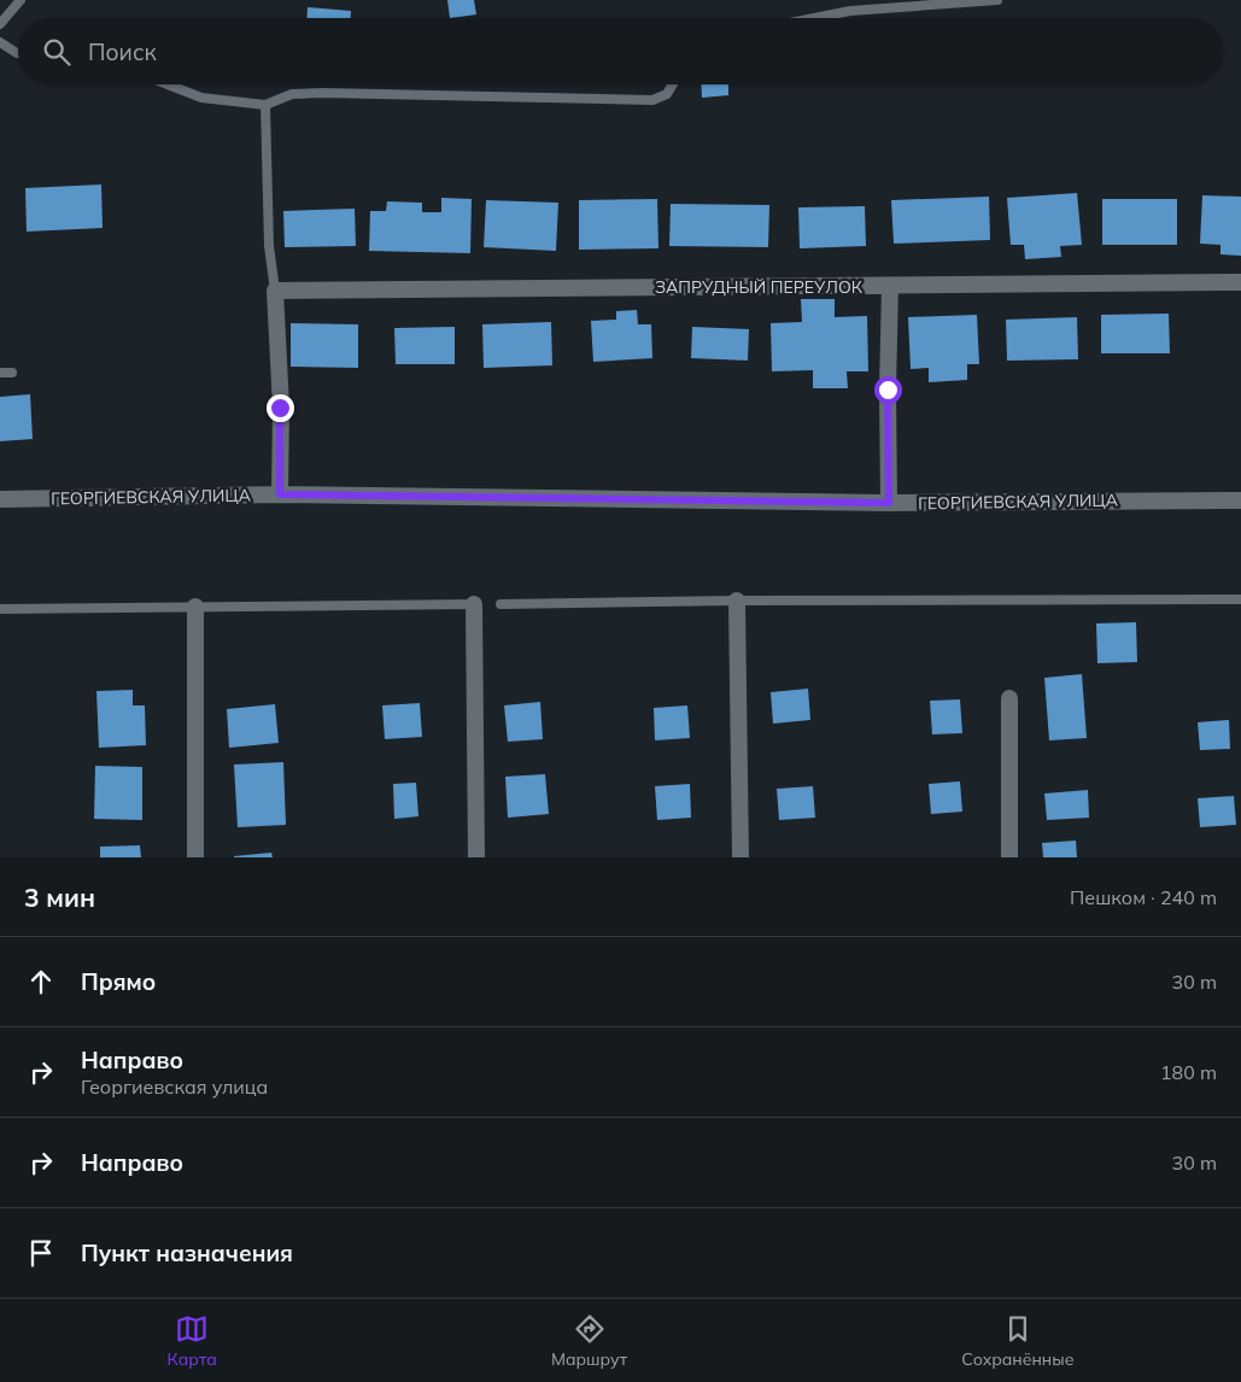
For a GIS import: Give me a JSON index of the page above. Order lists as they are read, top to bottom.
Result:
{
  "streets": {
    "street": ["ЗАПРУДНЫЙ ПЕРЕУЛОК", "ГЕОРГИЕВСКАЯ УЛИЦА"]
  },
  "page": {
    "search": "Поиск",
    "heading": ["3 мин", "Пешком · 240 m"],
    "list": [
      ["Прямо", "30 m"],
      ["Направо", "Георгиевская улица", "180 m"],
      ["Направо", "30 m"],
      "Пункт назначения"
    ],
    "nav": ["Карта", "Маршрут", "Сохранённые"]
  }
}
